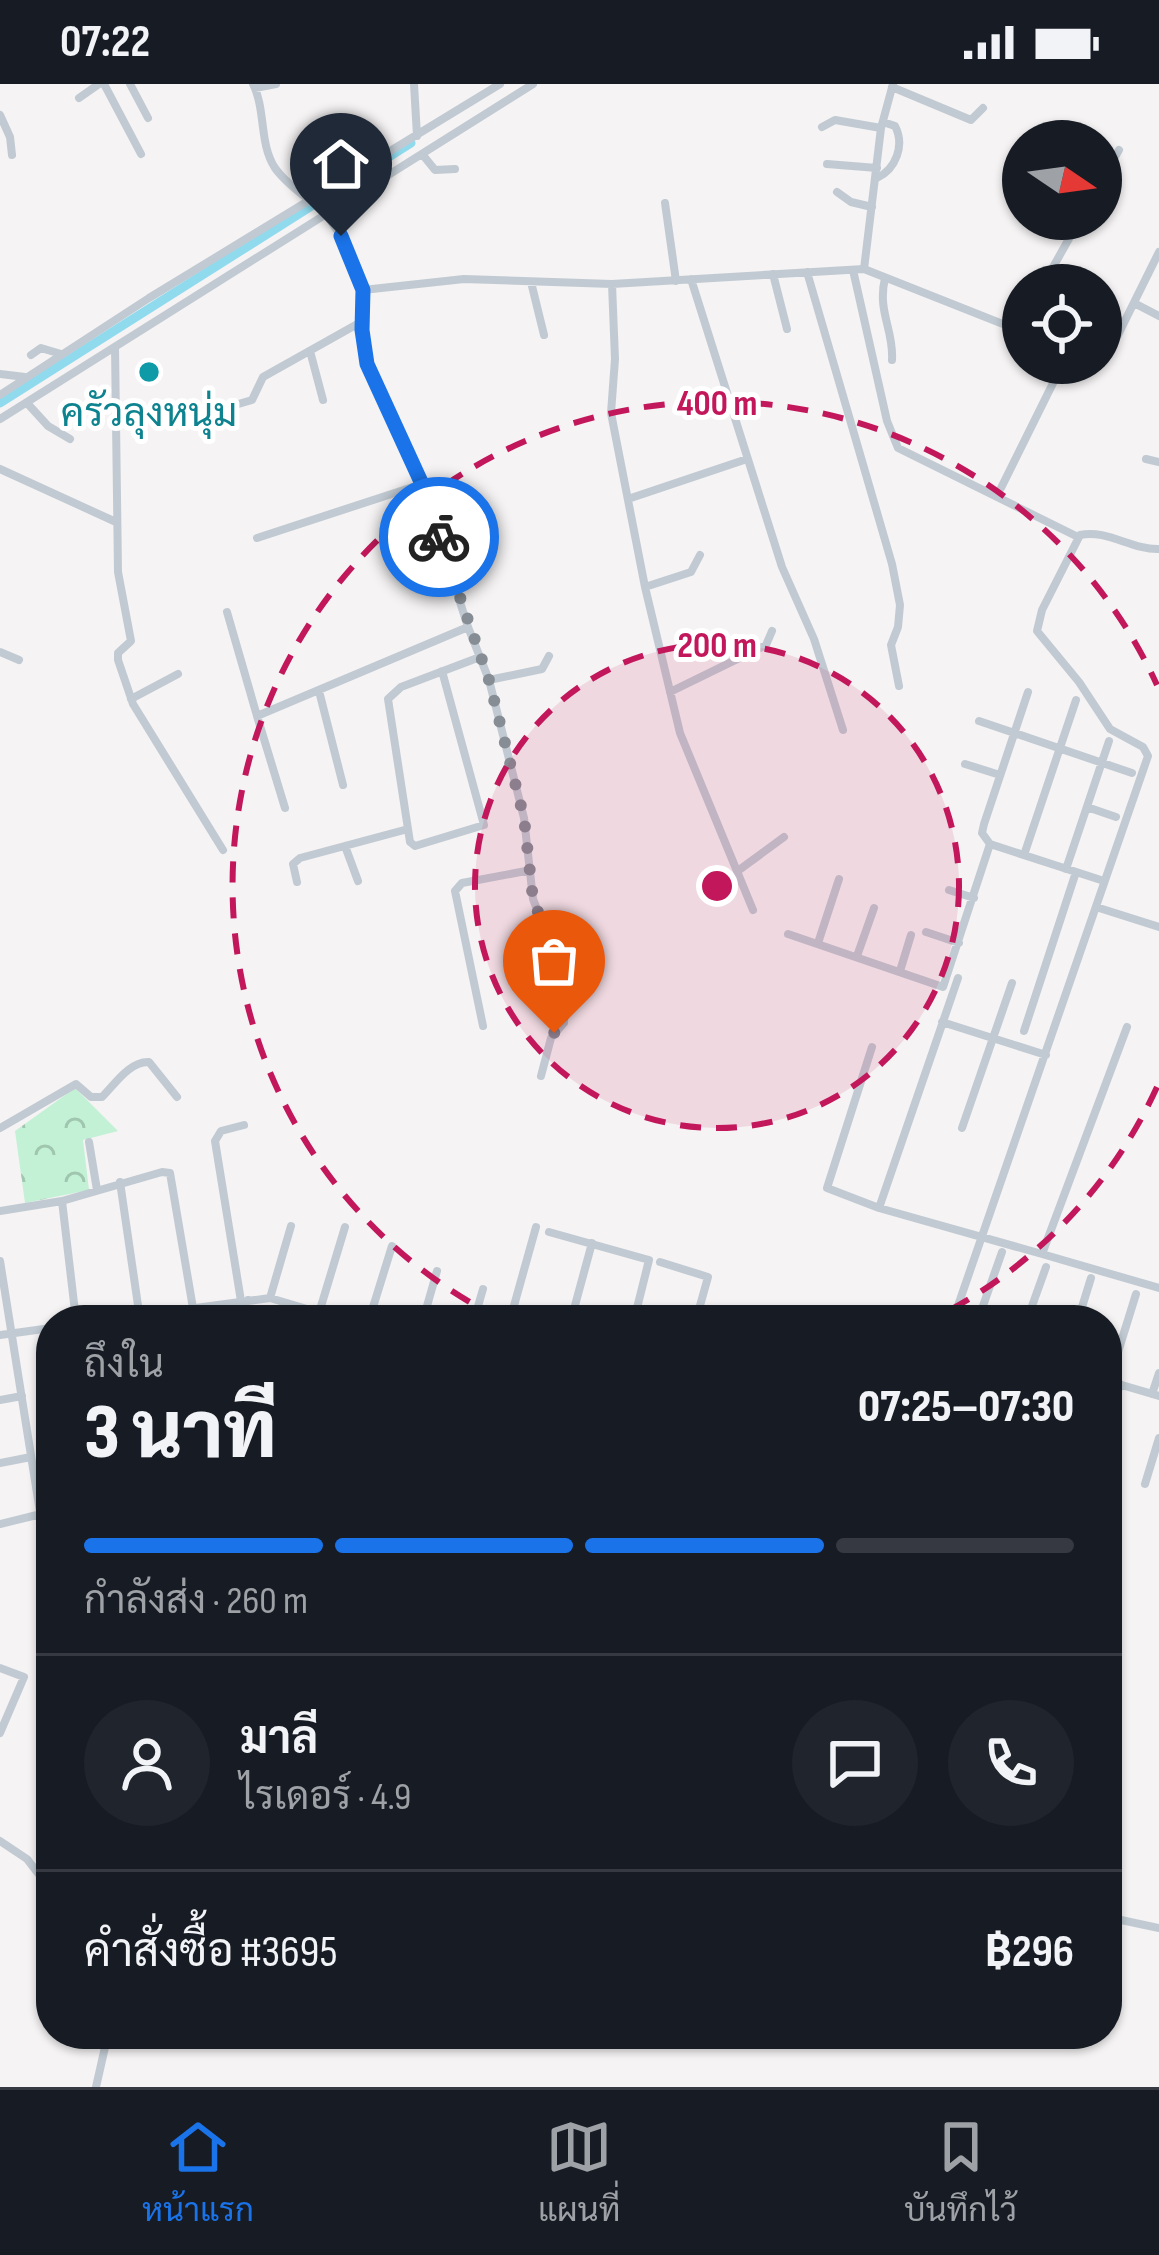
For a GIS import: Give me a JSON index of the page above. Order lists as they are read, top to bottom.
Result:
{
  "places": ["ครัวลุงหนุ่ม"],
  "north": "right",
  "page": {
    "status": "07:22",
    "heading": ["3 นาที", "ถึงใน", "07:25–07:30"],
    "panel": [
      "มาลี",
      "ไรเดอร์ · 4.9",
      "คำสั่งซื้อ #3695",
      "฿296"
    ],
    "bar": "กำลังส่ง · 260 m",
    "tabs": ["หน้าแรก", "แผนที่", "บันทึกไว้"]
  },
  "rings": ["400 m", "200 m"]
}
